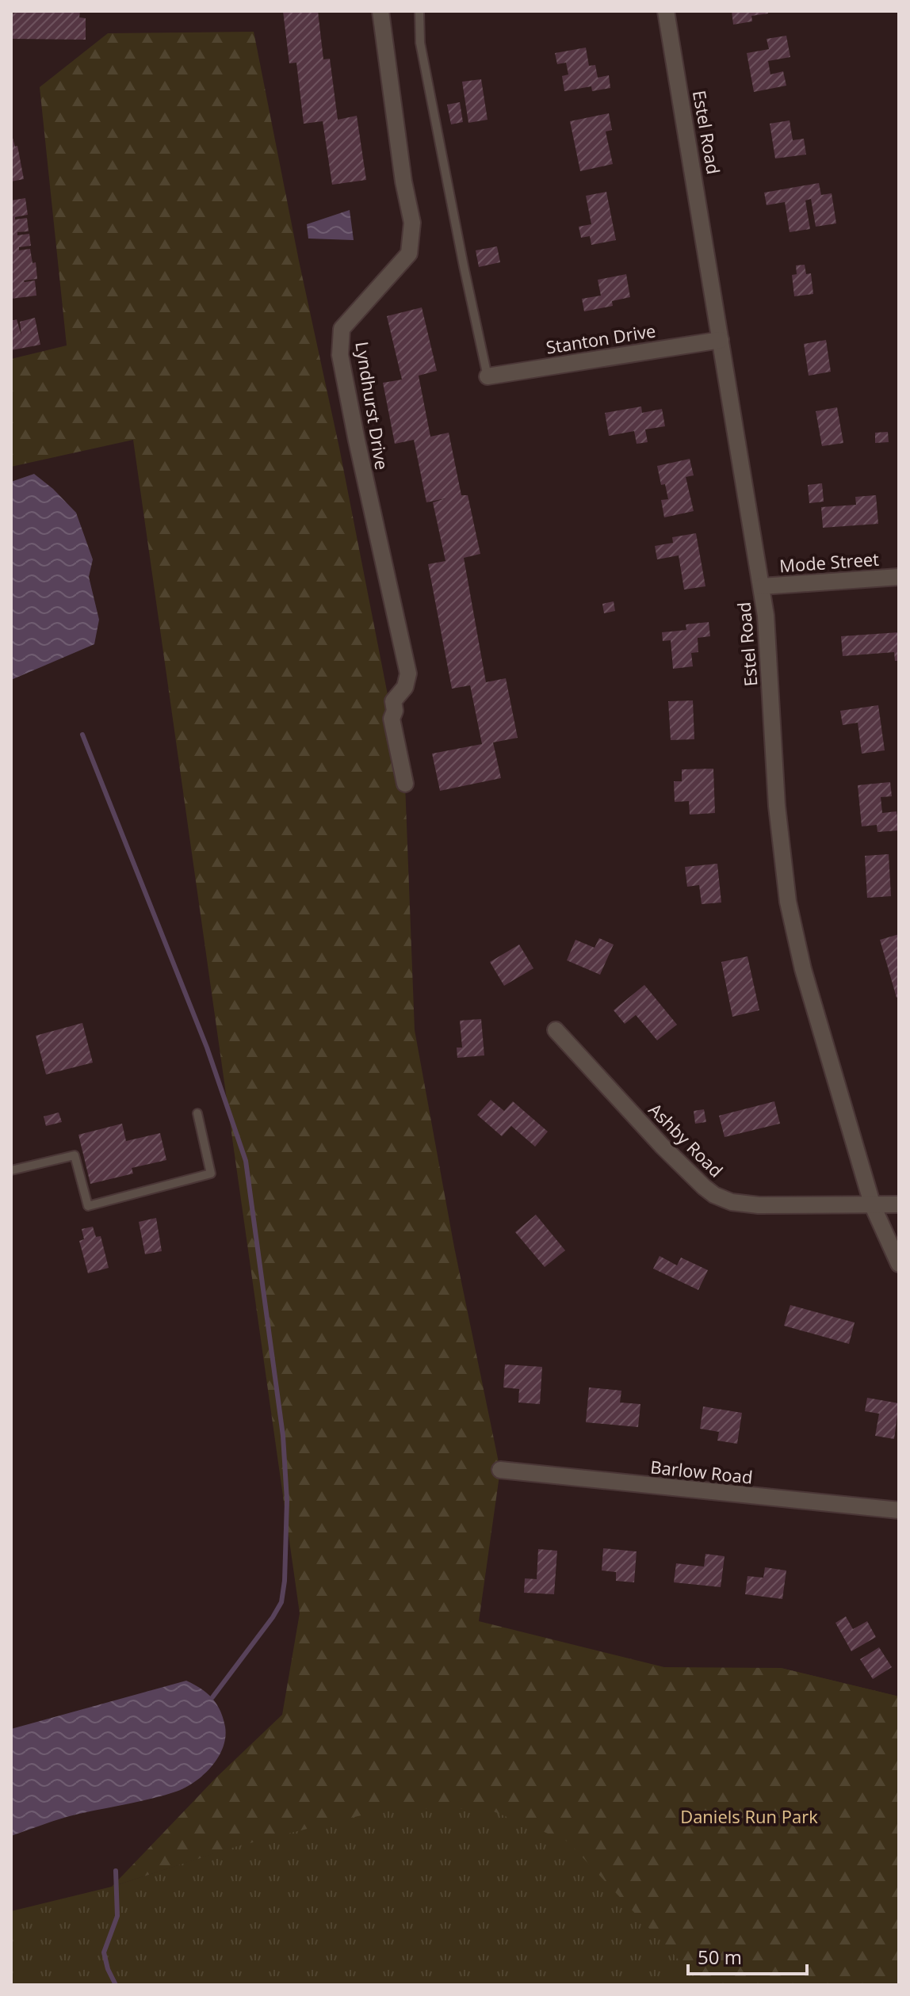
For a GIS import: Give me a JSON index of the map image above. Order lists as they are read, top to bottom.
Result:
{
  "streets": {
    "street": [
      "Estel Road",
      "Stanton Drive",
      "Lyndhurst Drive",
      "Mode Street",
      "Ashby Road",
      "Barlow Road"
    ]
  },
  "crossings": [
    ["Estel Road", "Stanton Drive"],
    ["Estel Road", "Mode Street"],
    ["Estel Road", "Ashby Road"]
  ],
  "parks": ["Daniels Run Park"],
  "scale_bar": "50 m"
}
